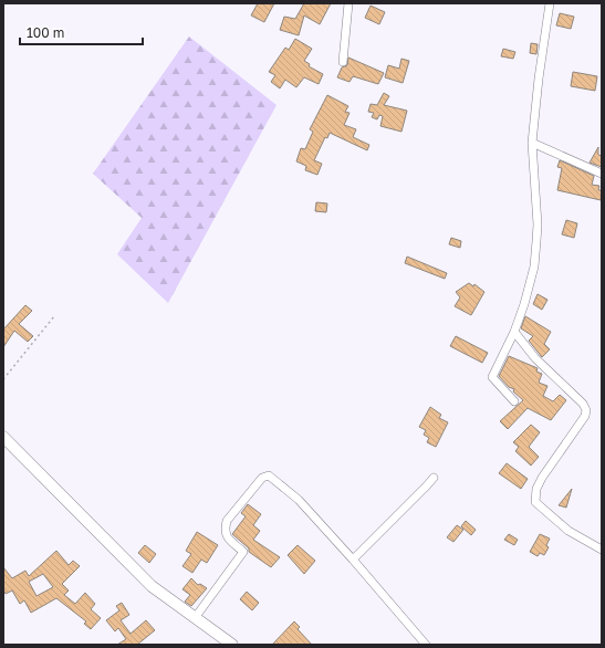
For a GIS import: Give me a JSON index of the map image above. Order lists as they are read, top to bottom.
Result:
{
  "scale_bar": "100 m"
}
